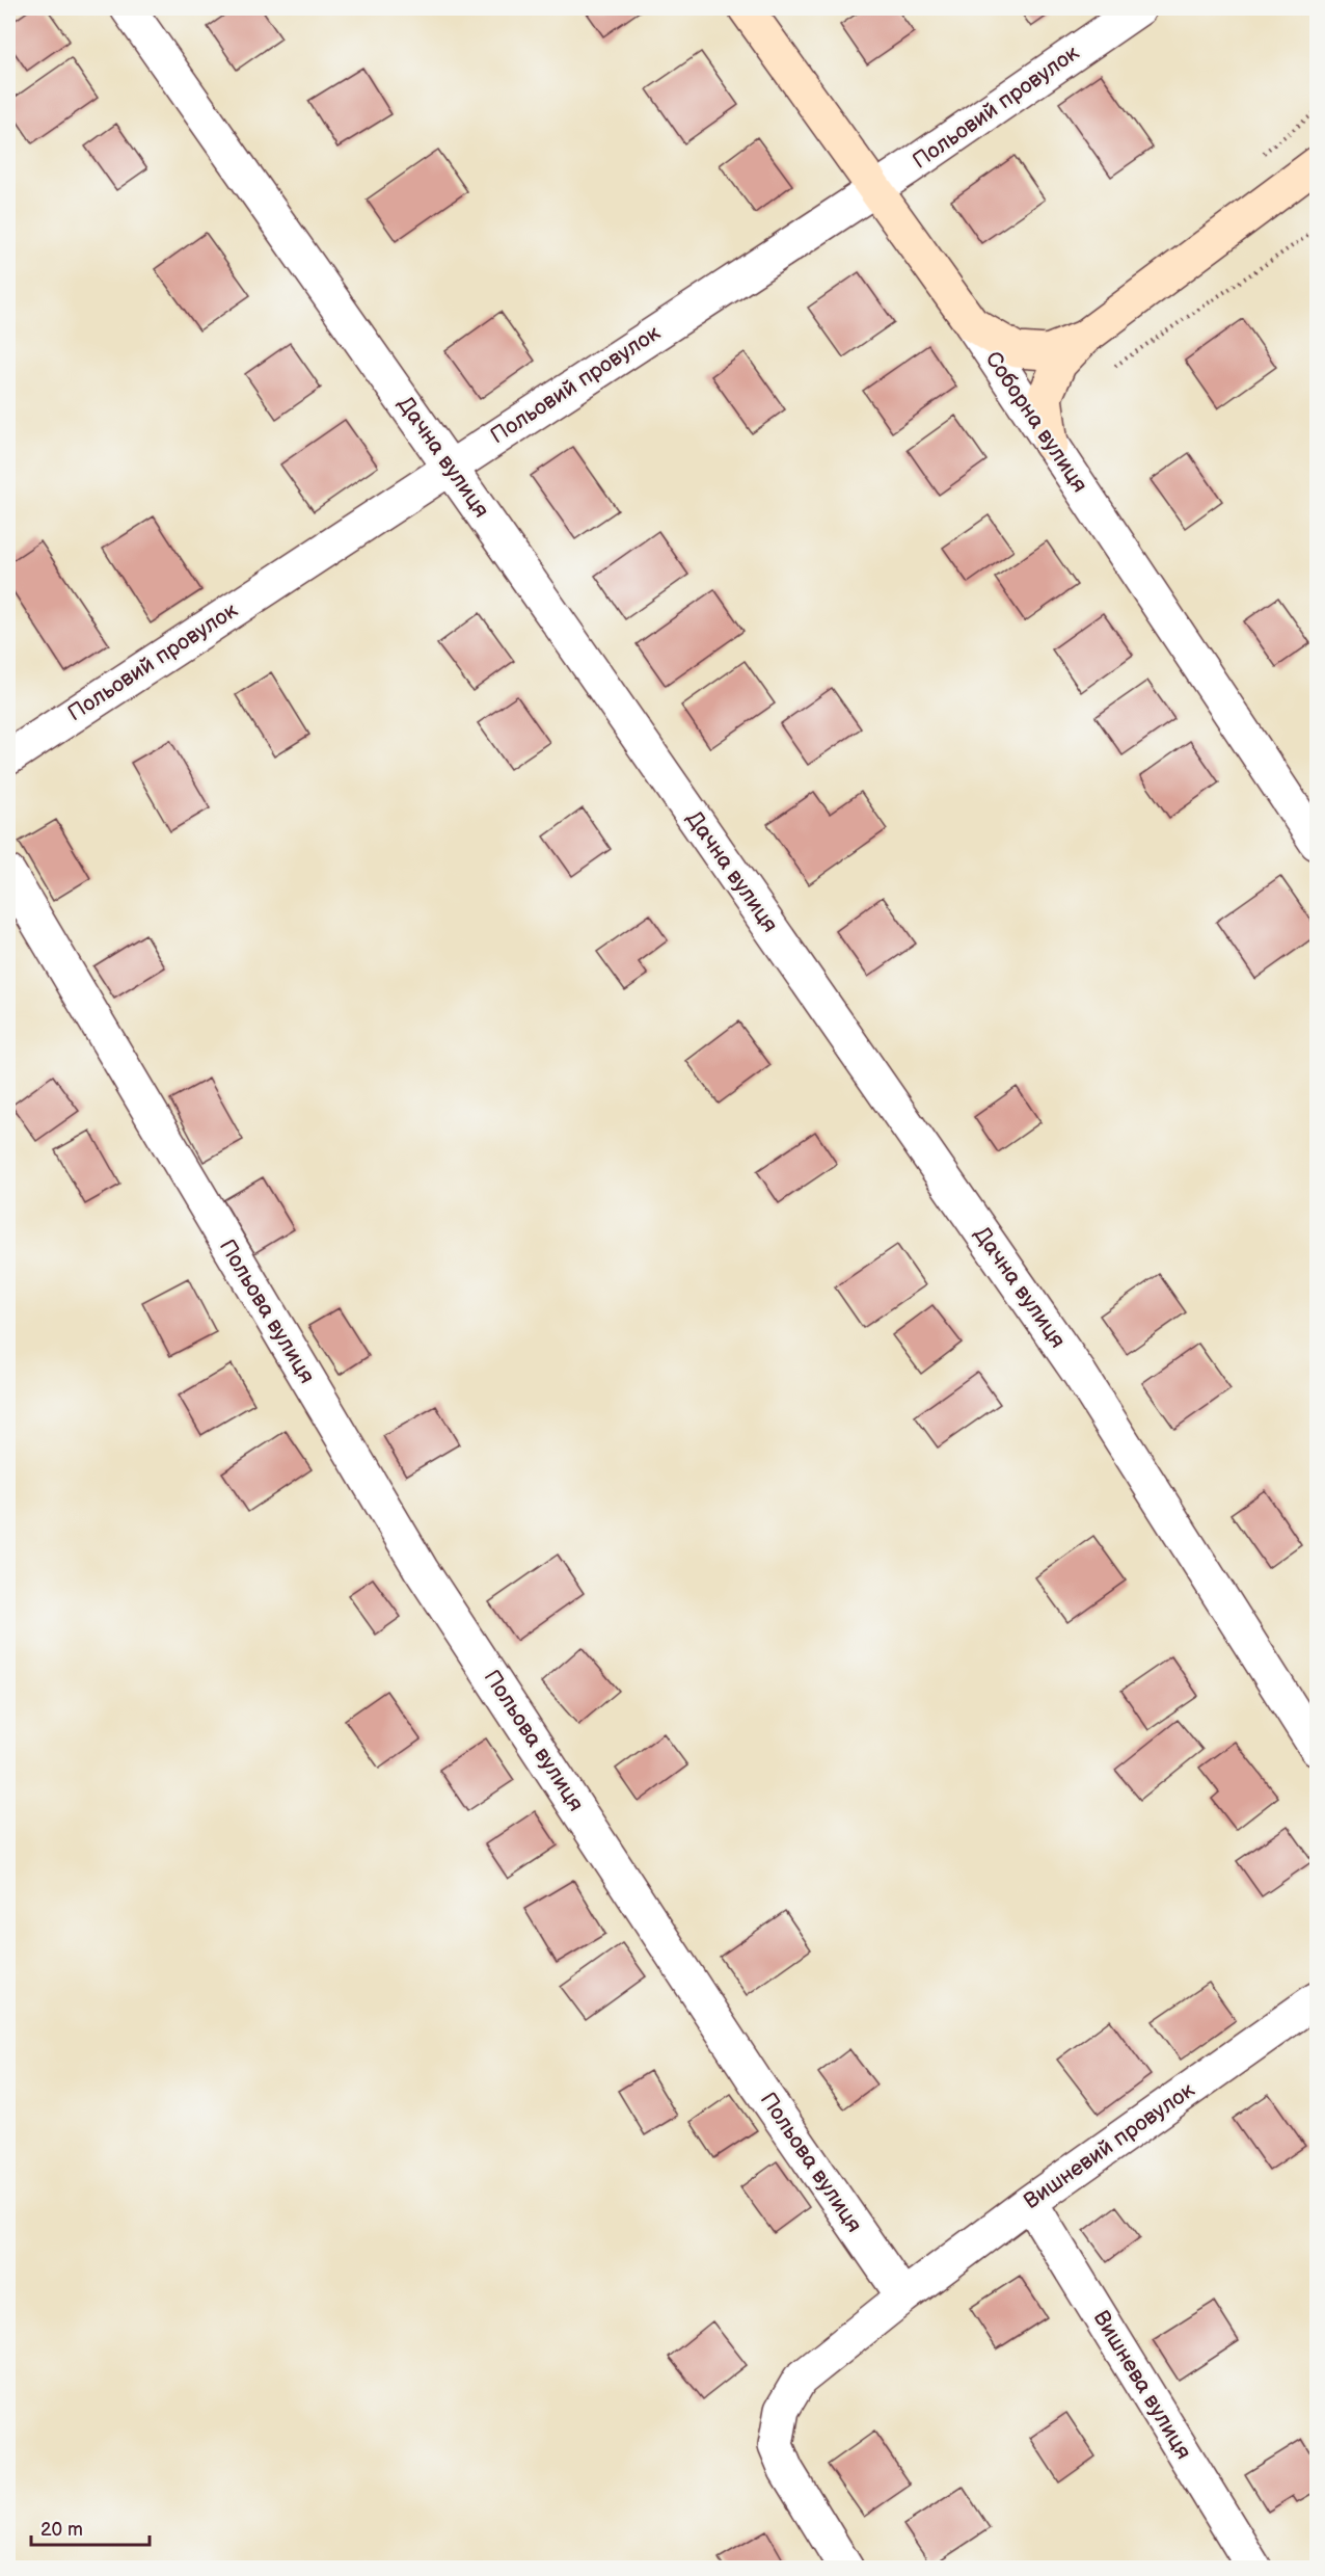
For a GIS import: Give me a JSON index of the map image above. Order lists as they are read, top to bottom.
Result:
{
  "streets": {
    "street": [
      "Польовий провулок",
      "Соборна вулиця",
      "Дачна вулиця",
      "Польова вулиця",
      "Вишневий провулок",
      "Вишнева вулиця"
    ]
  },
  "crossings": [
    ["Польовий провулок", "Соборна вулиця"],
    ["Польовий провулок", "Дачна вулиця"],
    ["Польова вулиця", "Вишневий провулок"],
    ["Вишневий провулок", "Вишнева вулиця"]
  ],
  "scale_bar": "20 m"
}
